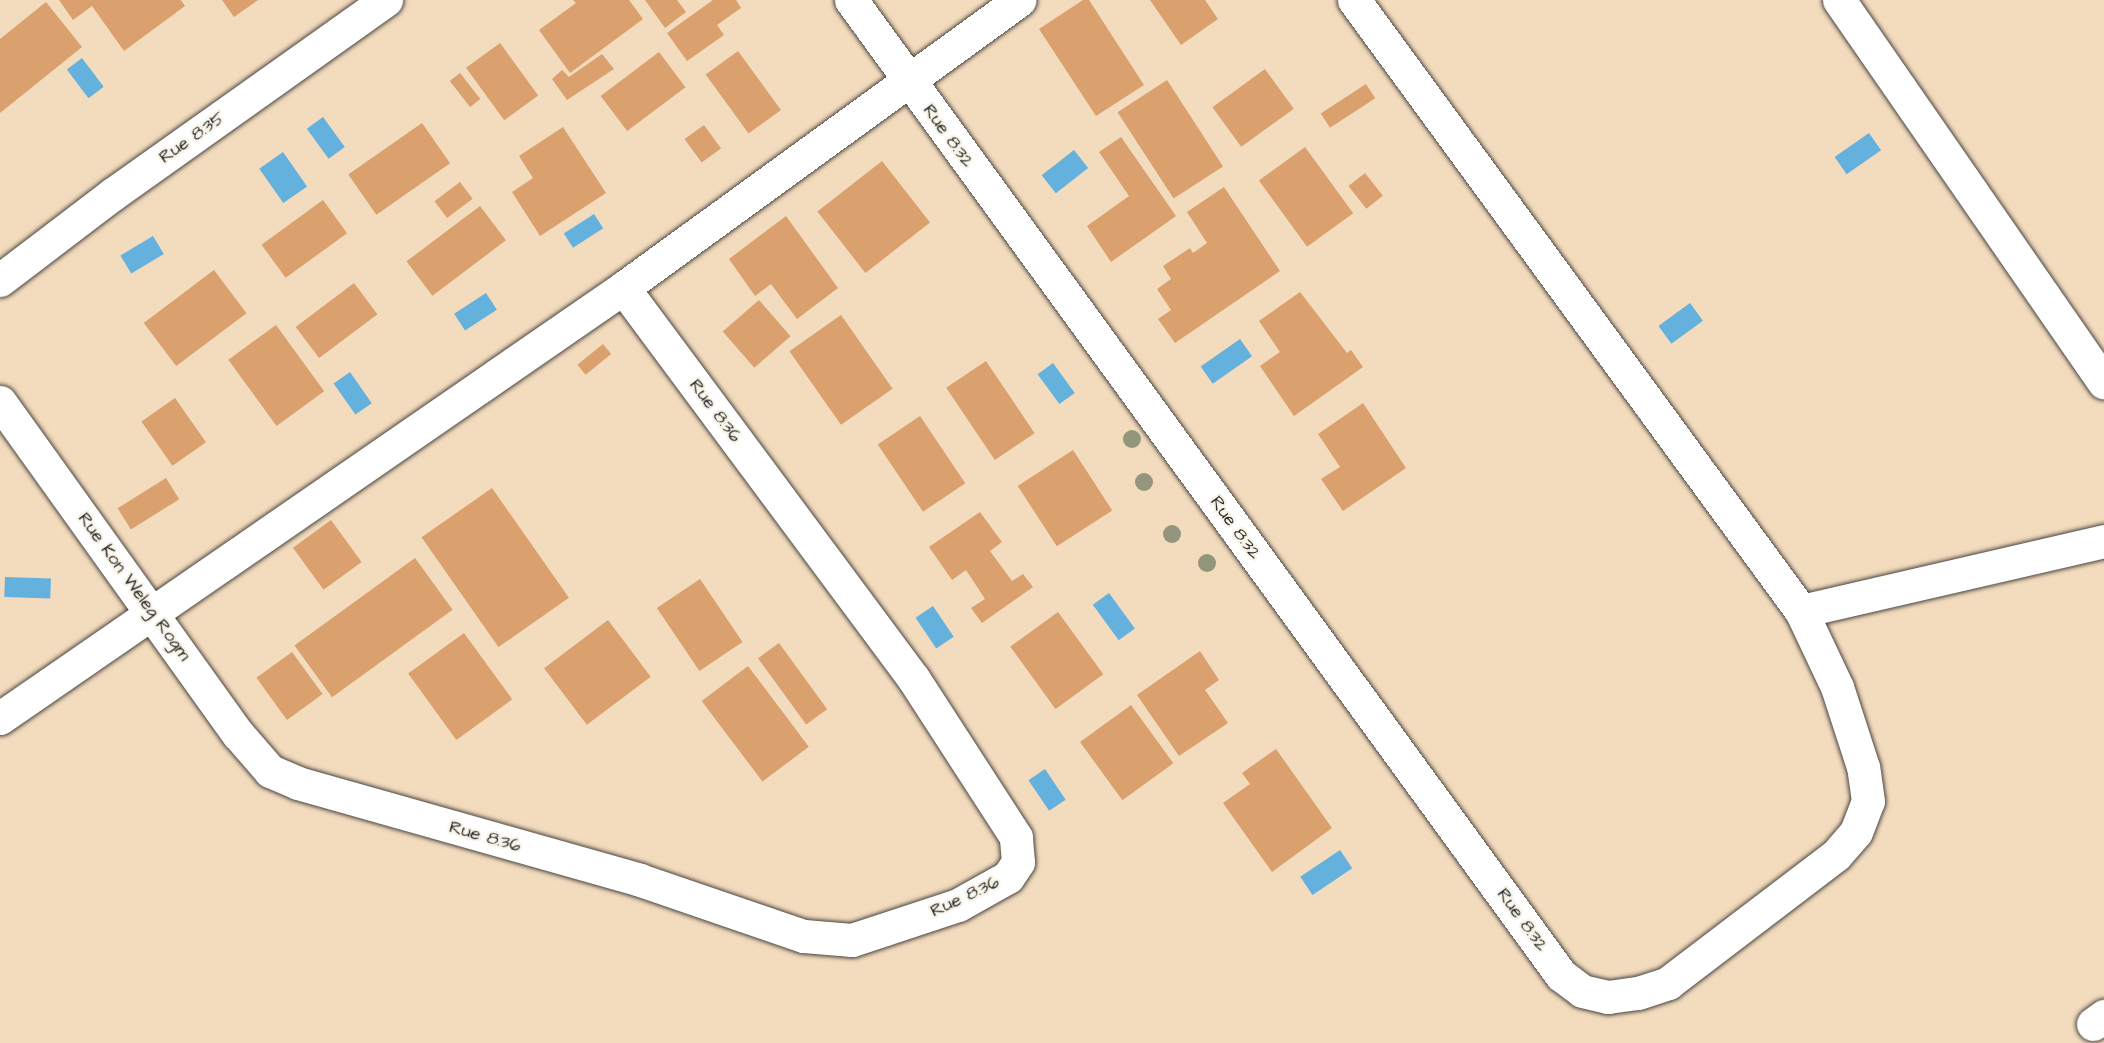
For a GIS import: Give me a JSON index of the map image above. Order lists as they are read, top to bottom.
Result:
{
  "streets": {
    "street": [
      "Rue 8.32",
      "Rue 8.35",
      "Rue 8.36",
      "Rue Kon Weleg Rogm"
    ]
  },
  "crossings": [
    ["Rue 8.36", "Rue Kon Weleg Rogm"]
  ]
}
